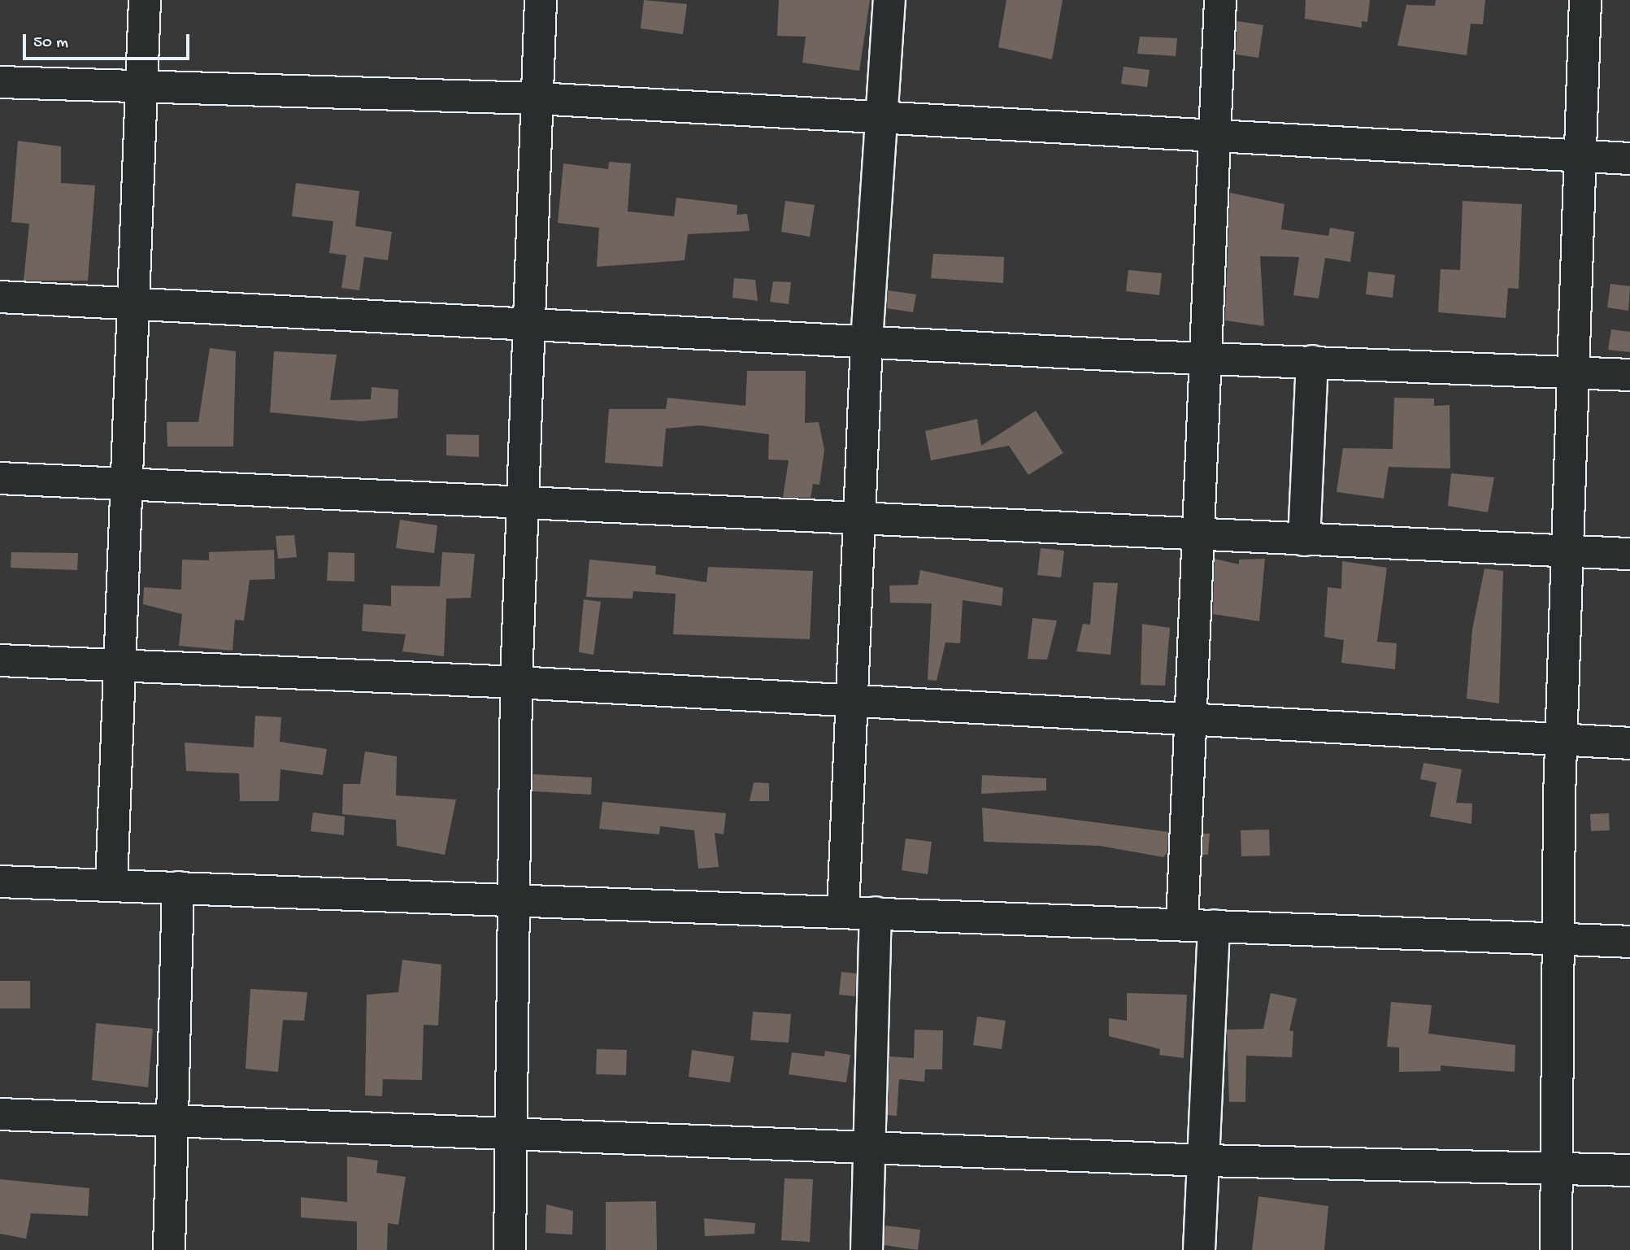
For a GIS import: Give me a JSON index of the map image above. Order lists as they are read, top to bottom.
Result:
{
  "scale_bar": "50 m"
}
